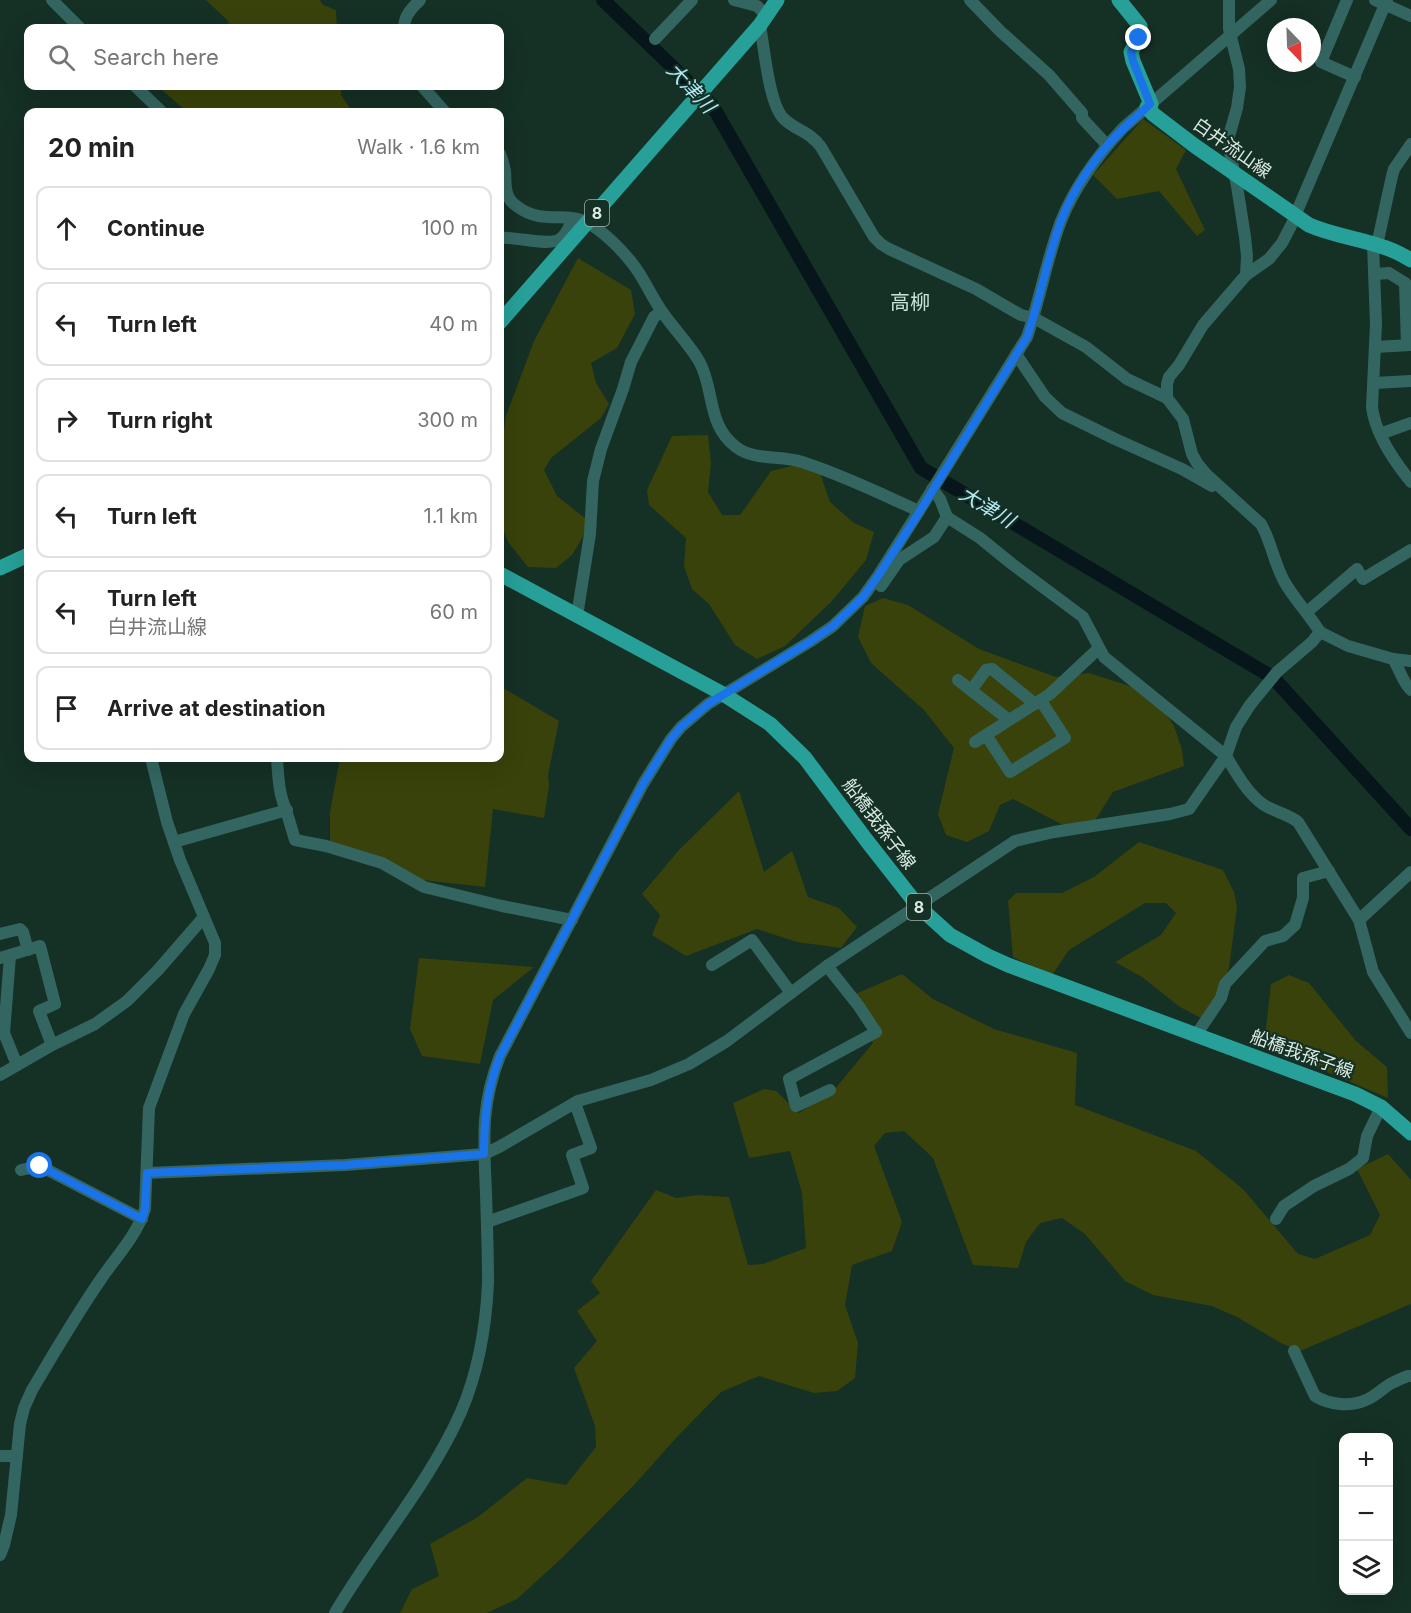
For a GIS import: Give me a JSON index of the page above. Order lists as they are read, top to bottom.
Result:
{
  "streets": {
    "main road": ["白井流山線", "8", "船橋我孫子線"]
  },
  "districts": ["高柳"],
  "water": ["大津川"],
  "north": "bottom right",
  "page": {
    "search": "Search here",
    "heading": ["20 min", "Walk · 1.6 km"],
    "list": [
      ["Continue", "100 m"],
      ["Turn left", "40 m"],
      ["Turn right", "300 m"],
      ["Turn left", "1.1 km"],
      ["Turn left", "白井流山線", "60 m"],
      "Arrive at destination"
    ],
    "map_buttons": ["+", "−"]
  }
}
